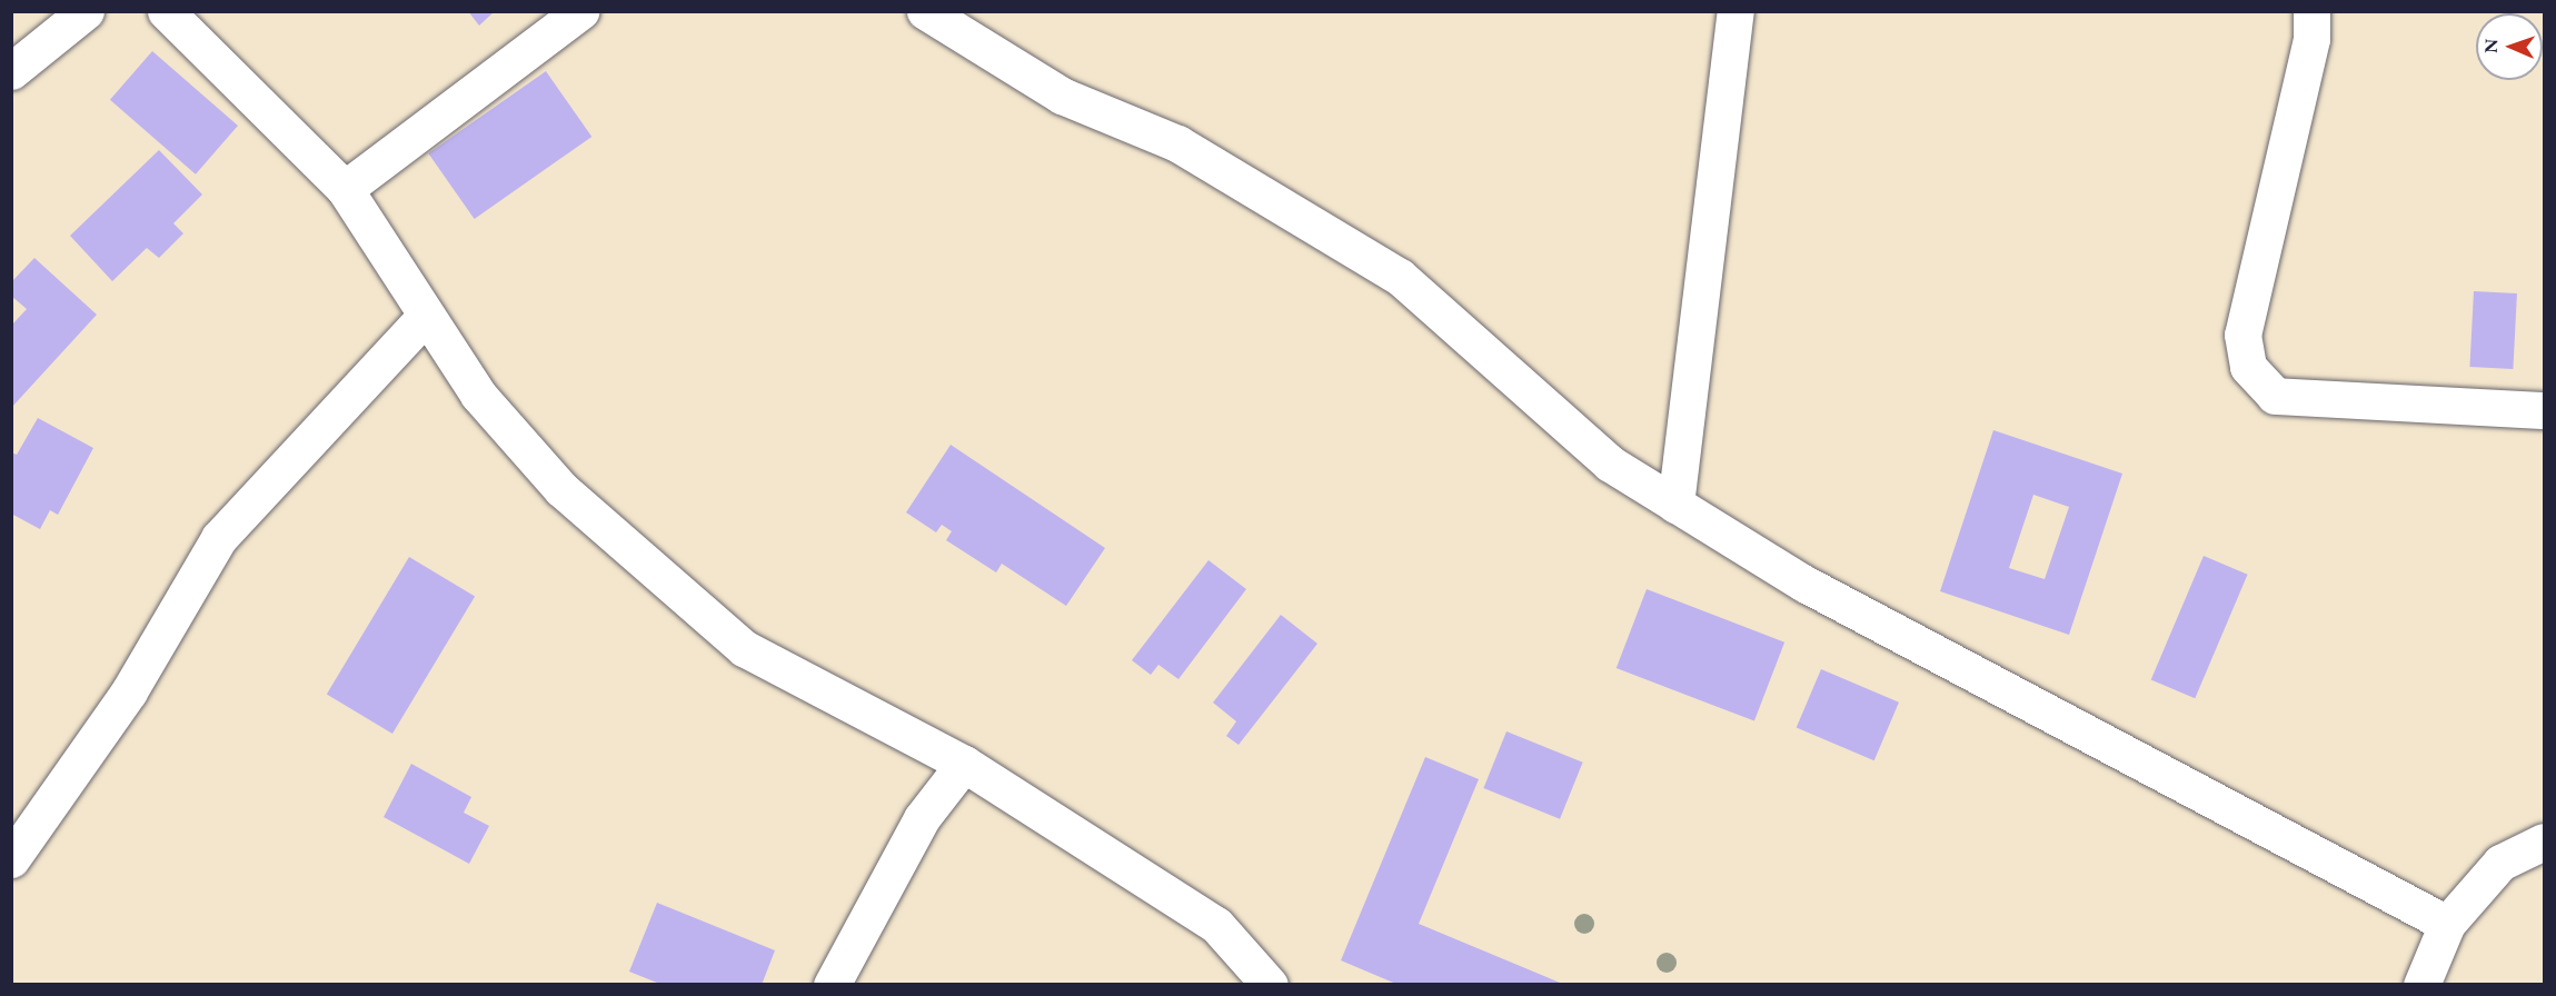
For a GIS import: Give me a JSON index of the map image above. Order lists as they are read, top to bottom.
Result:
{
  "north": "left"
}
